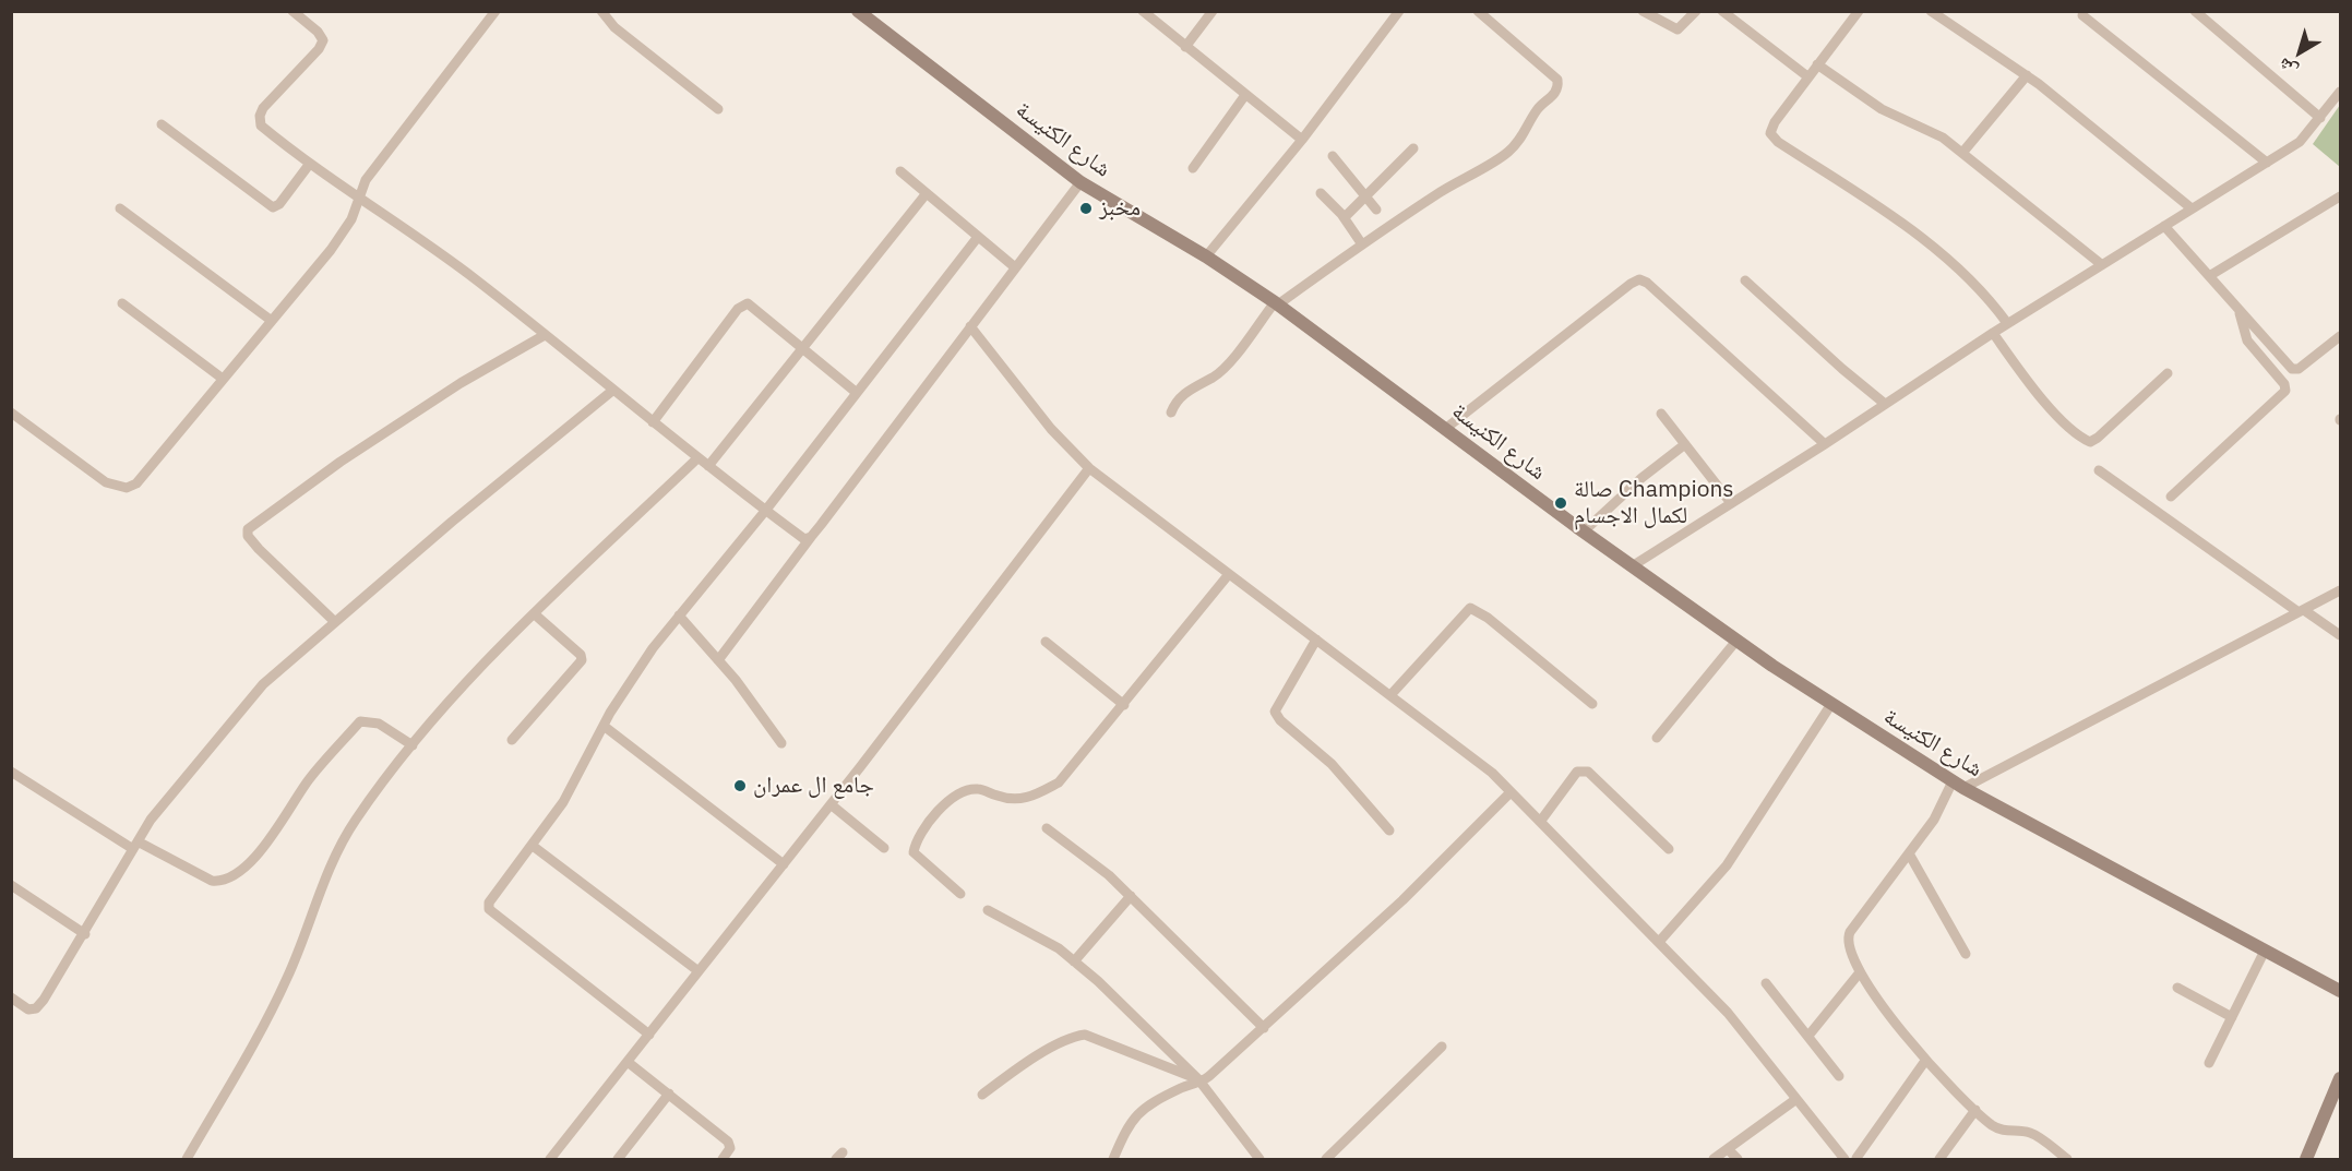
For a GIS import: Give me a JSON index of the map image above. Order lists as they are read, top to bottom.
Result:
{
  "streets": {
    "main road": ["شارع الكنيسة"]
  },
  "places": ["مخبز", "صالة Champions لكمال الاجسام", "جامع ال عمران"],
  "north": "bottom left"
}
